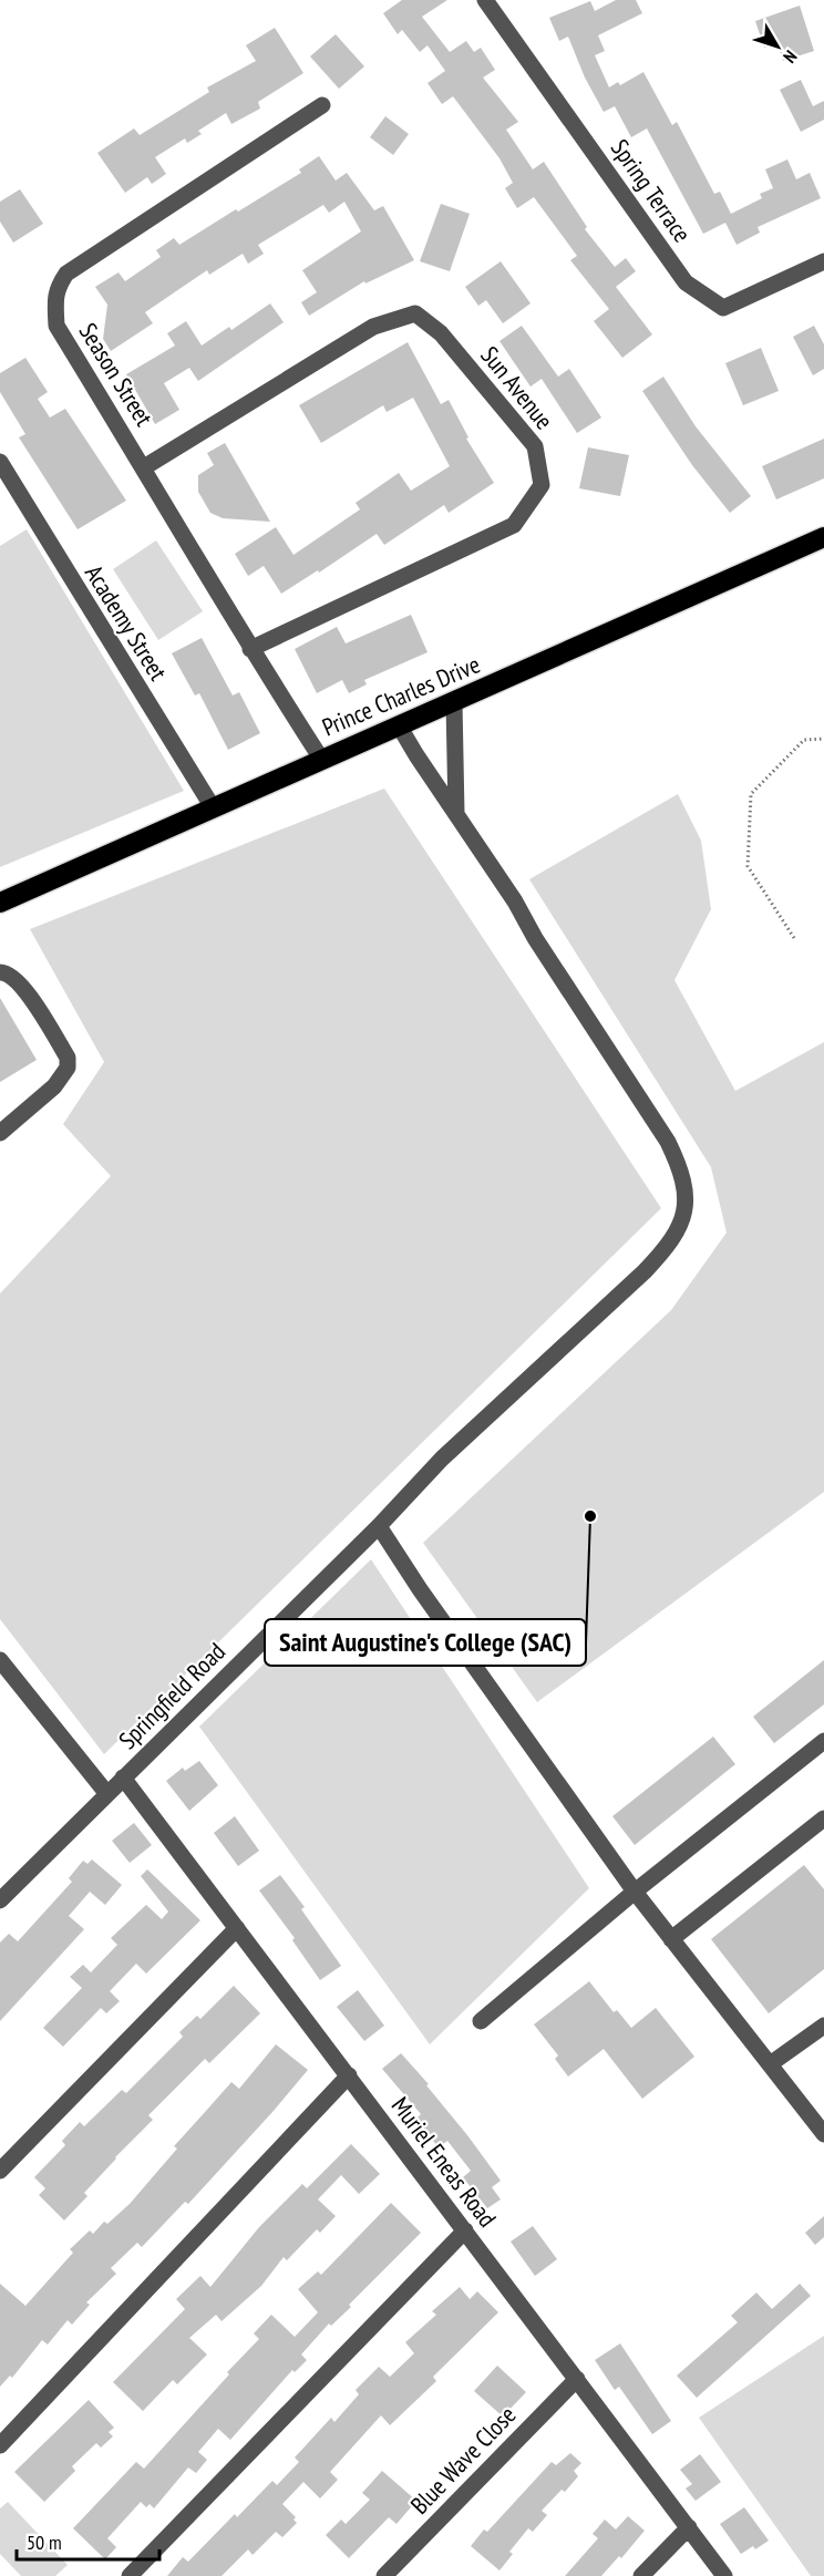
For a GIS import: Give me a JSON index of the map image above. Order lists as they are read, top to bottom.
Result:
{
  "streets": {
    "highway": ["Prince Charles Drive"],
    "street": [
      "Spring Terrace",
      "Season Street",
      "Sun Avenue",
      "Academy Street",
      "Springfield Road",
      "Muriel Eneas Road",
      "Blue Wave Close"
    ]
  },
  "crossings": [
    ["Season Street", "Sun Avenue"],
    ["Season Street", "Prince Charles Drive"],
    ["Academy Street", "Prince Charles Drive"],
    ["Prince Charles Drive", "Springfield Road"],
    ["Springfield Road", "Muriel Eneas Road"],
    ["Muriel Eneas Road", "Blue Wave Close"]
  ],
  "places": ["Saint Augustine's College (SAC)"],
  "scale_bar": "50 m",
  "north": "bottom right"
}
